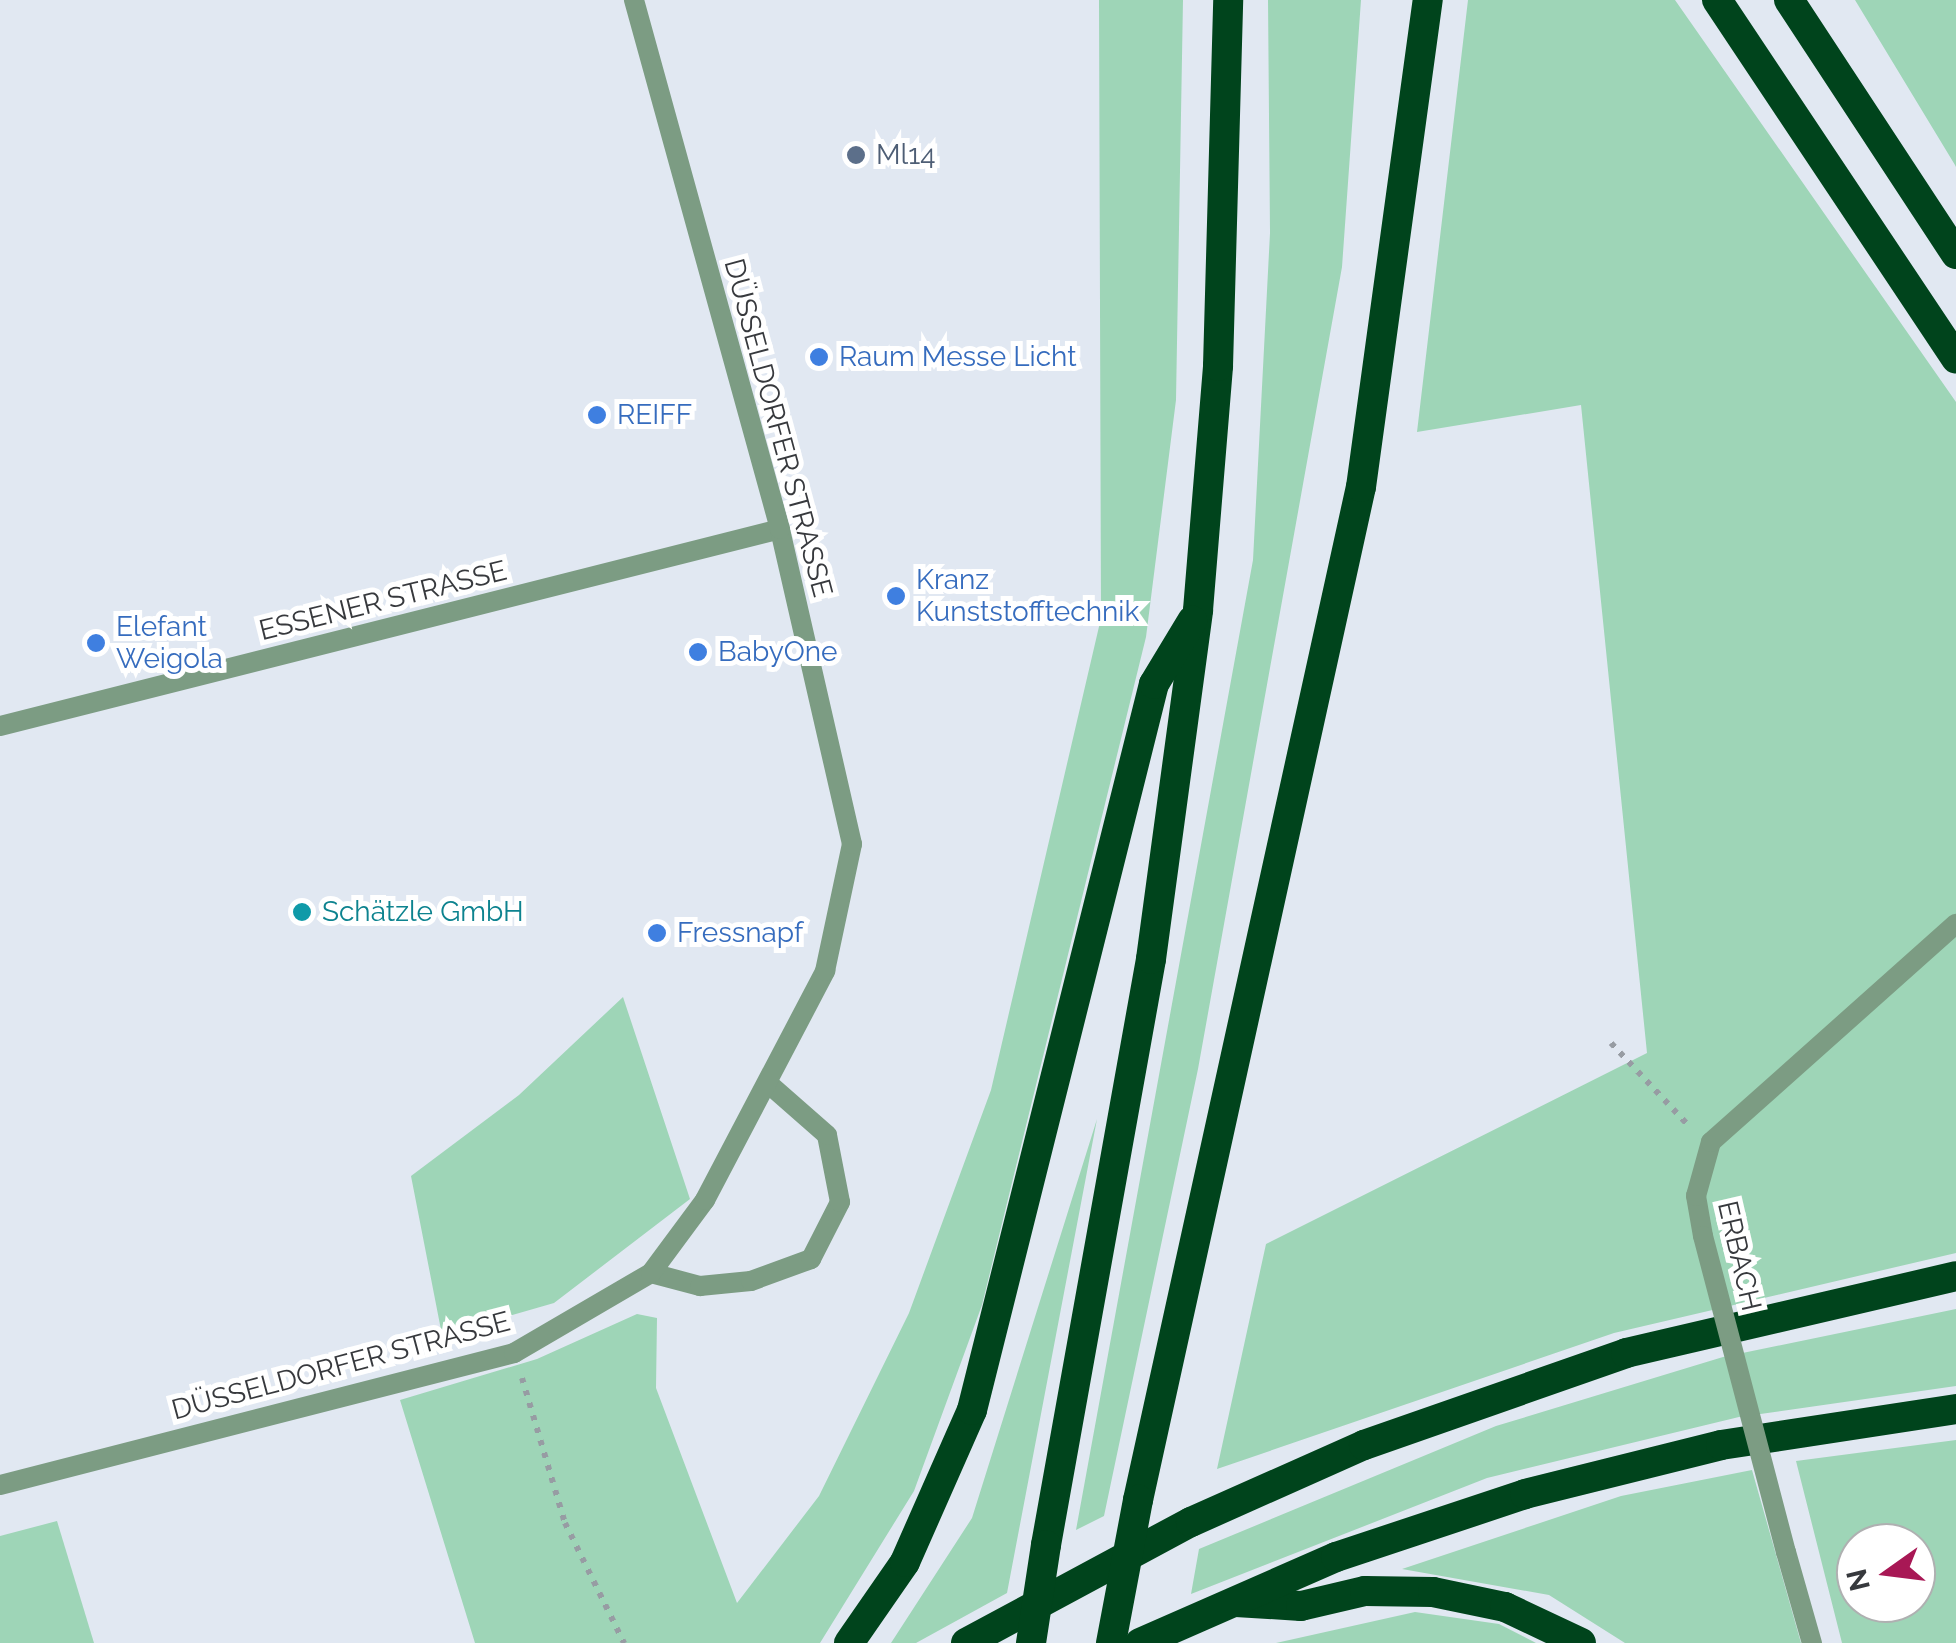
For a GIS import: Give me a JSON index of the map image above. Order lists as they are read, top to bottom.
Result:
{
  "streets": {
    "street": ["DÜSSELDORFER STRASSE", "ESSENER STRASSE", "ERBACH"]
  },
  "crossings": [
    ["DÜSSELDORFER STRASSE", "ESSENER STRASSE"]
  ],
  "places": [
    "Ml14",
    "Raum Messe Licht",
    "REIFF",
    "Kranz Kunststofftechnik",
    "Elefant Weigola",
    "BabyOne",
    "Schätzle GmbH",
    "Fressnapf"
  ],
  "north": "left"
}
